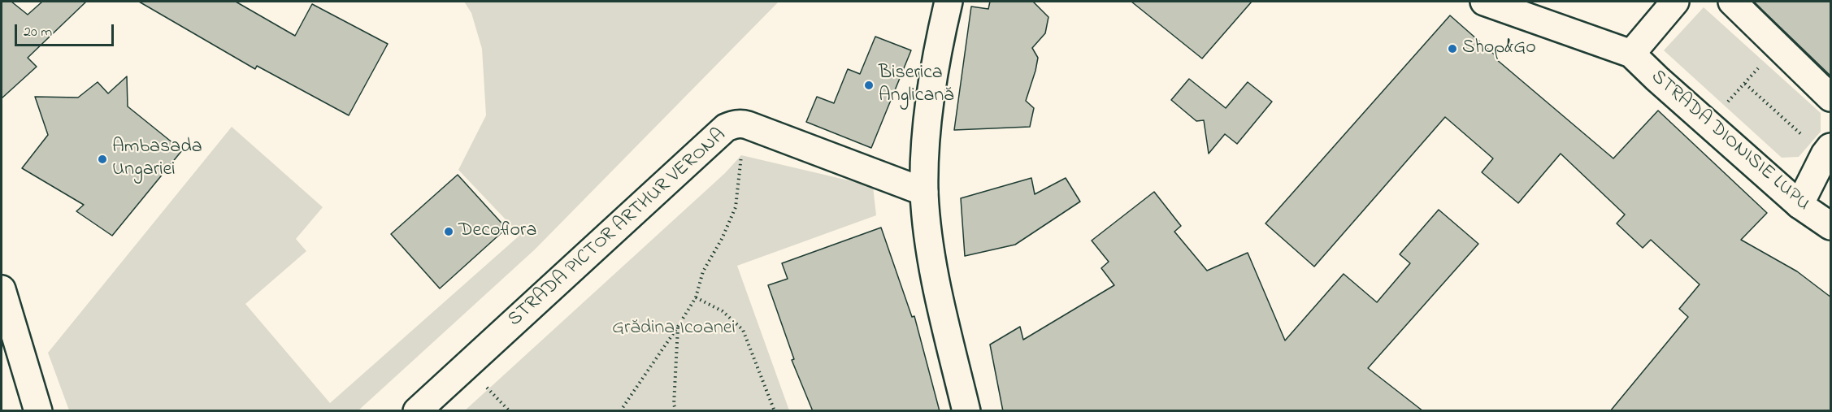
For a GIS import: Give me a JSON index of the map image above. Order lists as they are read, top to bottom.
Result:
{
  "streets": {
    "street": ["STRADA DIONISIE LUPU", "STRADA PICTOR ARTHUR VERONA"]
  },
  "parks": ["Grădina Icoanei"],
  "places": [
    "Shop&Go",
    "Biserica Anglicană",
    "Ambasada Ungariei",
    "Decoflora"
  ],
  "scale_bar": "20 m"
}
